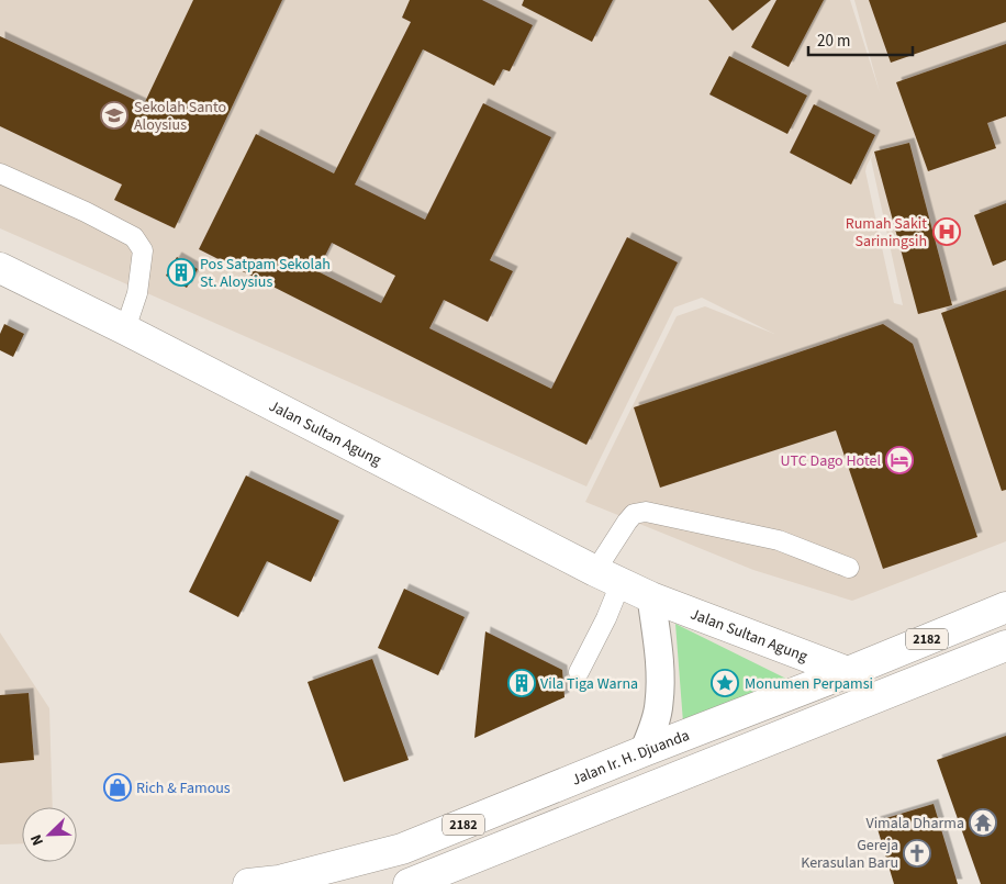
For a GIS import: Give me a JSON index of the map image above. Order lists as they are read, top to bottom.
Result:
{
  "streets": {
    "main road": ["Jalan Sultan Agung", "2182", "Jalan Ir. H. Djuanda"]
  },
  "crossings": [
    ["Jalan Sultan Agung", "Jalan Ir. H. Djuanda"]
  ],
  "places": {
    "school or university": ["Sekolah Santo Aloysius"],
    "hospital": ["Rumah Sakit Sariningsih"],
    "building": ["Pos Satpam Sekolah St. Aloysius", "Vila Tiga Warna"],
    "hotel": ["UTC Dago Hotel"],
    "place": ["Monumen Perpamsi"],
    "shop": ["Rich & Famous"],
    "temple": ["Vimala Dharma"],
    "church": ["Gereja Kerasulan Baru"]
  },
  "scale_bar": "20 m",
  "north": "bottom left"
}
